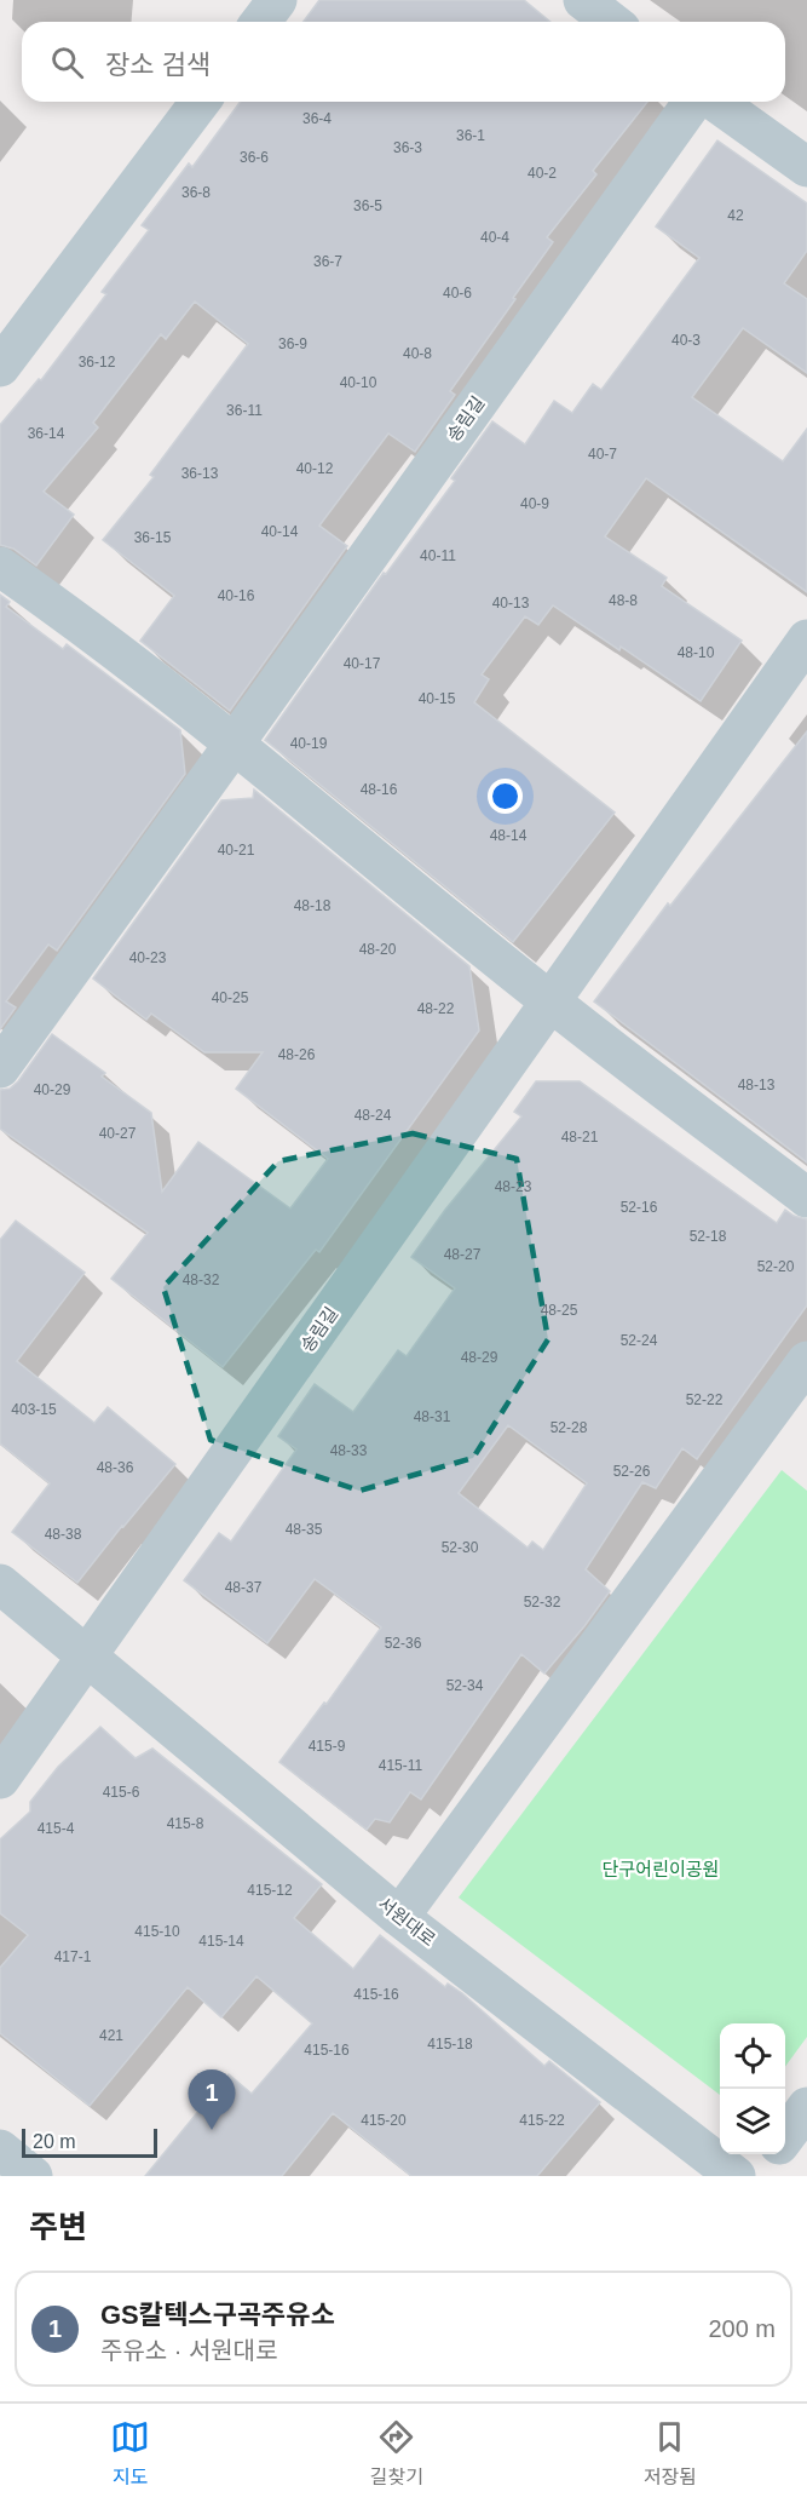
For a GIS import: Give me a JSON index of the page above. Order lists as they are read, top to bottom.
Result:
{
  "streets": {
    "street": ["송림길", "서원대로"]
  },
  "crossings": [
    ["송림길", "서원대로"]
  ],
  "parks": ["단구어린이공원"],
  "house_numbers": [
    "36-4",
    "36-1",
    "36-3",
    "36-6",
    "40-2",
    "36-8",
    "36-5",
    "42",
    "40-4",
    "36-7",
    "40-6",
    "40-3",
    "36-9",
    "40-8",
    "36-12",
    "40-10",
    "36-11",
    "36-14",
    "40-7",
    "40-12",
    "36-13",
    "40-9",
    "40-14",
    "36-15",
    "40-11",
    "40-16",
    "48-8",
    "40-13",
    "48-10",
    "40-17",
    "40-15",
    "40-19",
    "48-16",
    "48-14",
    "40-21",
    "48-18",
    "48-20",
    "40-23",
    "40-25",
    "48-22",
    "48-26",
    "48-13",
    "40-29",
    "48-24",
    "40-27",
    "48-21",
    "48-23",
    "52-16",
    "52-18",
    "48-27",
    "52-20",
    "48-32",
    "48-25",
    "52-24",
    "48-29",
    "52-22",
    "403-15",
    "48-31",
    "52-28",
    "48-33",
    "48-36",
    "52-26",
    "48-35",
    "48-38",
    "52-30",
    "48-37",
    "52-32",
    "52-36",
    "52-34",
    "415-9",
    "415-11",
    "415-6",
    "415-8",
    "415-4",
    "415-12",
    "415-10",
    "415-14",
    "417-1",
    "415-16",
    "421",
    "415-18",
    "415-16",
    "415-20",
    "415-22"
  ],
  "scale_bar": "20 m",
  "page": {
    "search": "장소 검색",
    "pins": "1",
    "scale": "20 m",
    "heading": "주변",
    "list": [
      {
        "mark": "1",
        "name": "GS칼텍스구곡주유소",
        "note": "주유소 · 서원대로",
        "value": "200 m"
      }
    ],
    "nav": ["지도", "길찾기", "저장됨"]
  }
}
